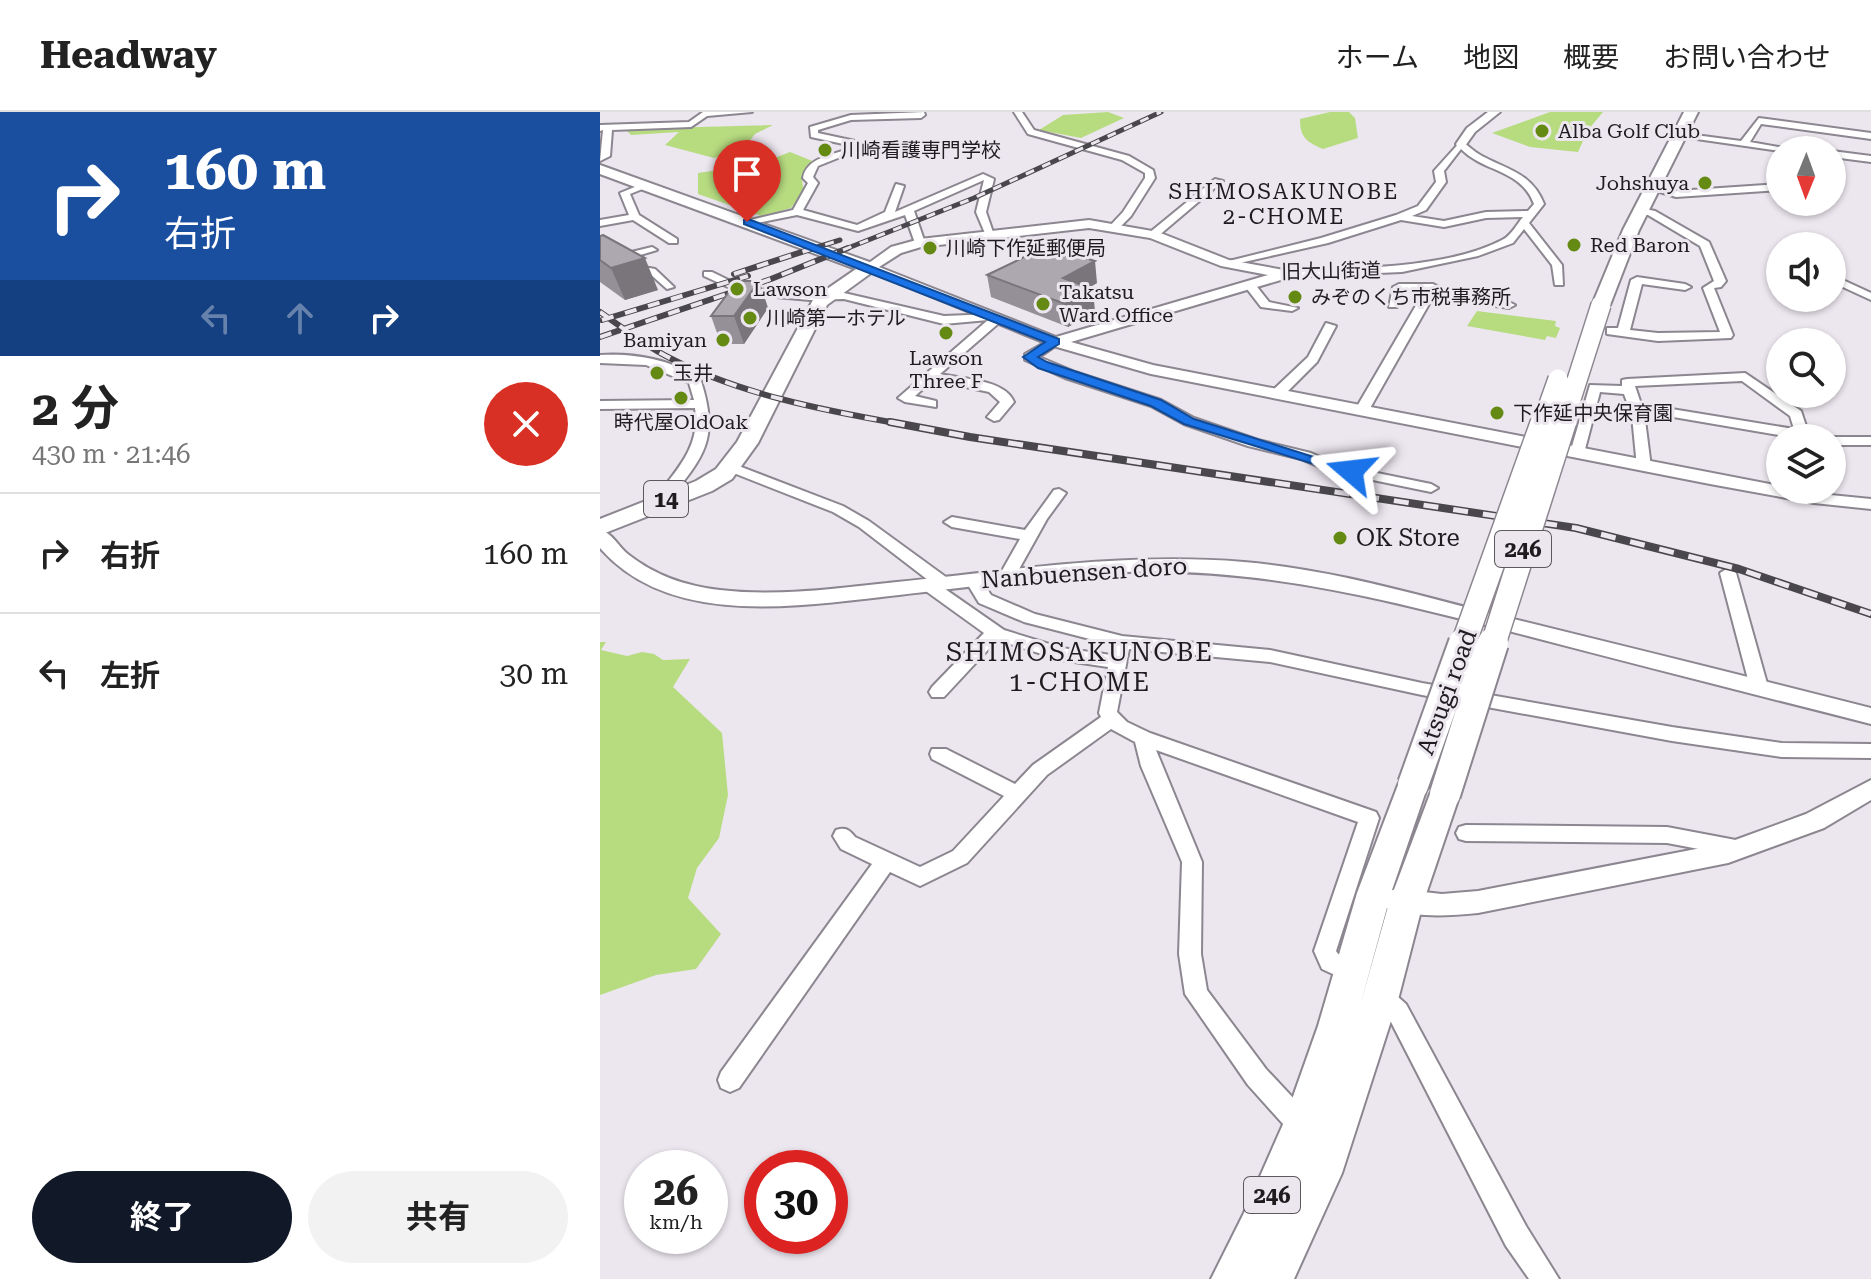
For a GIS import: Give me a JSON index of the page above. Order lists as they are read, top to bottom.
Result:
{
  "streets": {
    "main road": ["14", "246", "Atsugi road"],
    "street": ["旧大山街道", "Nanbuensen doro"]
  },
  "crossings": [
    ["旧大山街道", "14"]
  ],
  "districts": ["SHIMOSAKUNOBE 2-CHOME", "SHIMOSAKUNOBE 1-CHOME"],
  "places": [
    "Alba Golf Club",
    "川崎看護専門学校",
    "Johshuya",
    "Red Baron",
    "川崎下作延郵便局",
    "Lawson",
    "みぞのくち市税事務所",
    "Takatsu Ward Office",
    "川崎第一ホテル",
    "Lawson Three F",
    "Bamiyan",
    "玉井",
    "時代屋OldOak",
    "下作延中央保育園",
    "OK Store"
  ],
  "north": "bottom",
  "page": {
    "header": "Headway",
    "nav": [
      "ホーム",
      "地図",
      "概要",
      "お問い合わせ"
    ],
    "turn": ["160 m", "右折"],
    "heading": ["2 分", "430 m · 21:46"],
    "list": [
      {
        "name": "右折",
        "value": "160 m"
      },
      {
        "name": "左折",
        "value": "30 m"
      }
    ],
    "speed": "26 km/h",
    "limit": "30",
    "buttons": ["終了", "共有"]
  }
}
